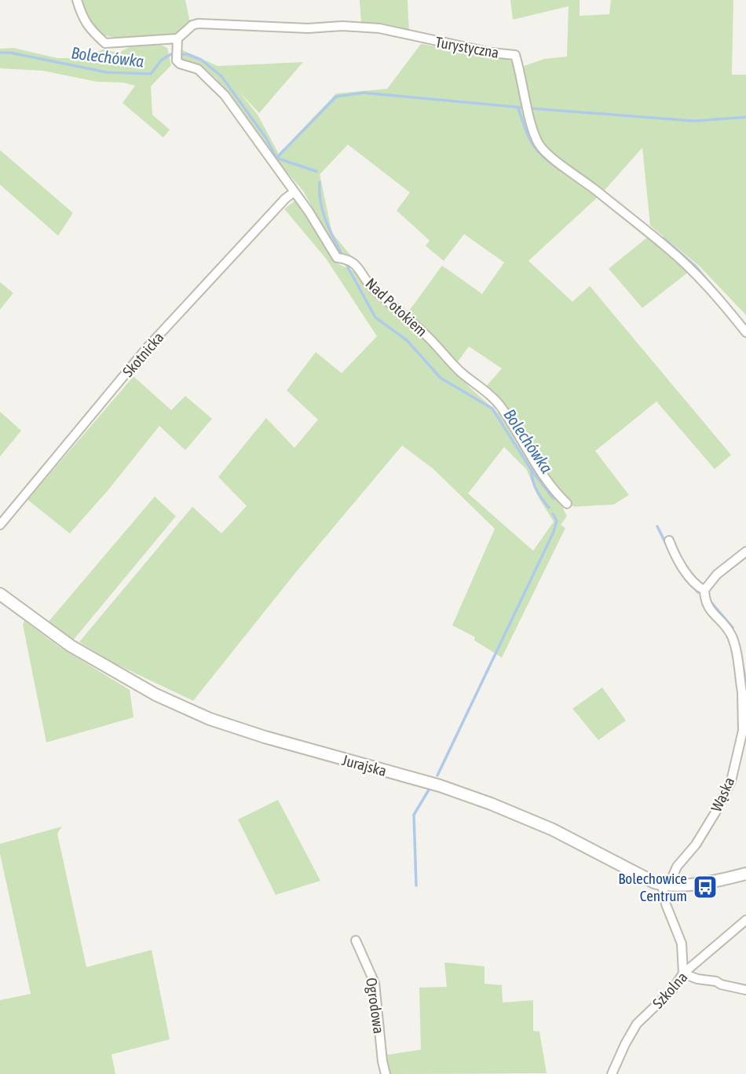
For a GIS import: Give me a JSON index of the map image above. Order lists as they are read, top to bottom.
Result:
{
  "streets": {
    "street": [
      "Turystyczna",
      "Nad Potokiem",
      "Skotnicka",
      "Jurajska",
      "Wąska",
      "Szkolna",
      "Ogrodowa"
    ]
  },
  "crossings": [
    ["Turystyczna", "Nad Potokiem"],
    ["Nad Potokiem", "Skotnicka"],
    ["Jurajska", "Wąska"]
  ],
  "water": ["Bolechówka"],
  "places": {
    "bus stop": ["Bolechowice Centrum"]
  }
}
